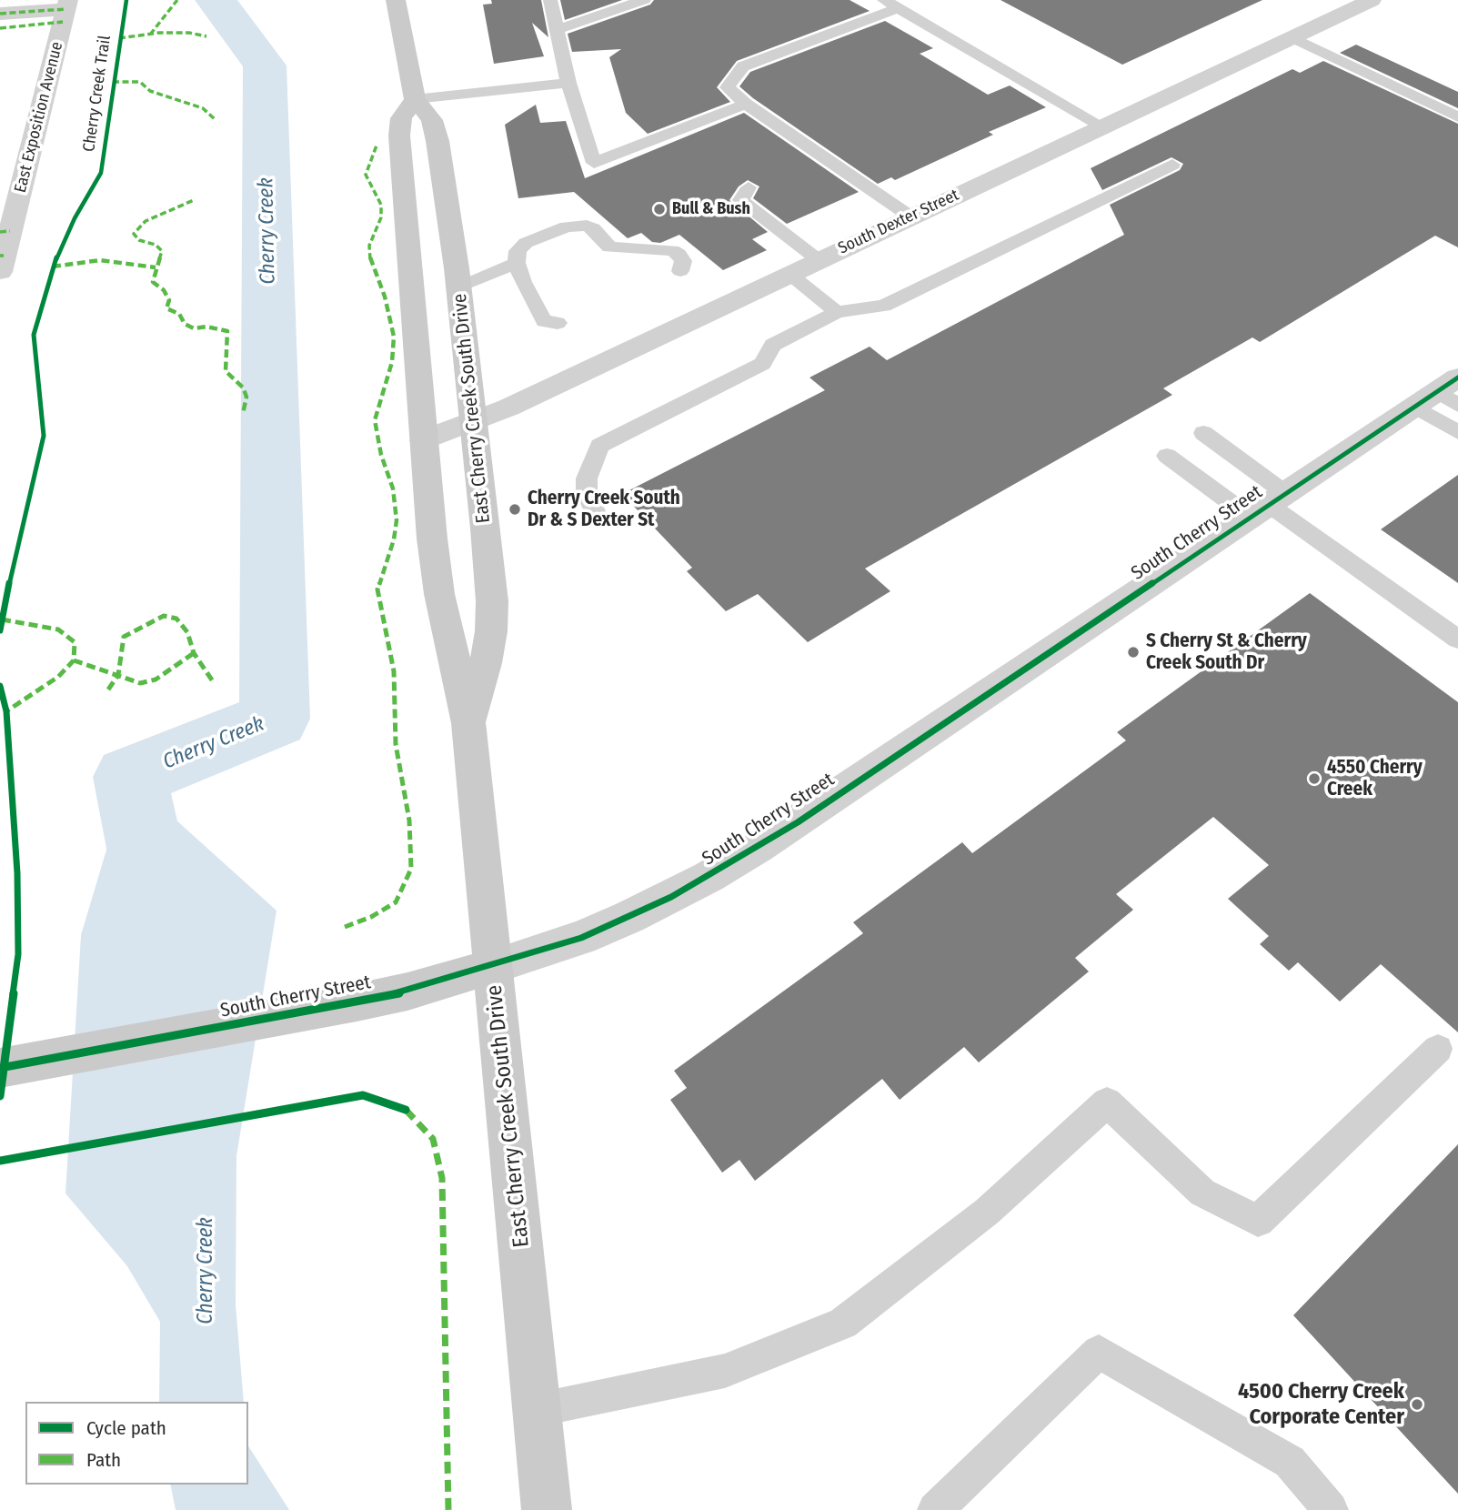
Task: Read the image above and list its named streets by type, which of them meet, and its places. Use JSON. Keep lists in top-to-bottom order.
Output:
{
  "streets": {
    "main road": ["East Cherry Creek South Drive", "South Cherry Street"],
    "street": ["East Exposition Avenue", "South Dexter Street"],
    "cycle path": ["Cherry Creek Trail"]
  },
  "crossings": [
    ["South Dexter Street", "East Cherry Creek South Drive"],
    ["East Cherry Creek South Drive", "South Cherry Street"]
  ],
  "water": ["Cherry Creek"],
  "places": [
    "Bull & Bush",
    "Cherry Creek South Dr & S Dexter St",
    "S Cherry St & Cherry Creek South Dr",
    "4550 Cherry Creek",
    "4500 Cherry Creek Corporate Center"
  ],
  "legend": ["Cycle path", "Path"]
}
